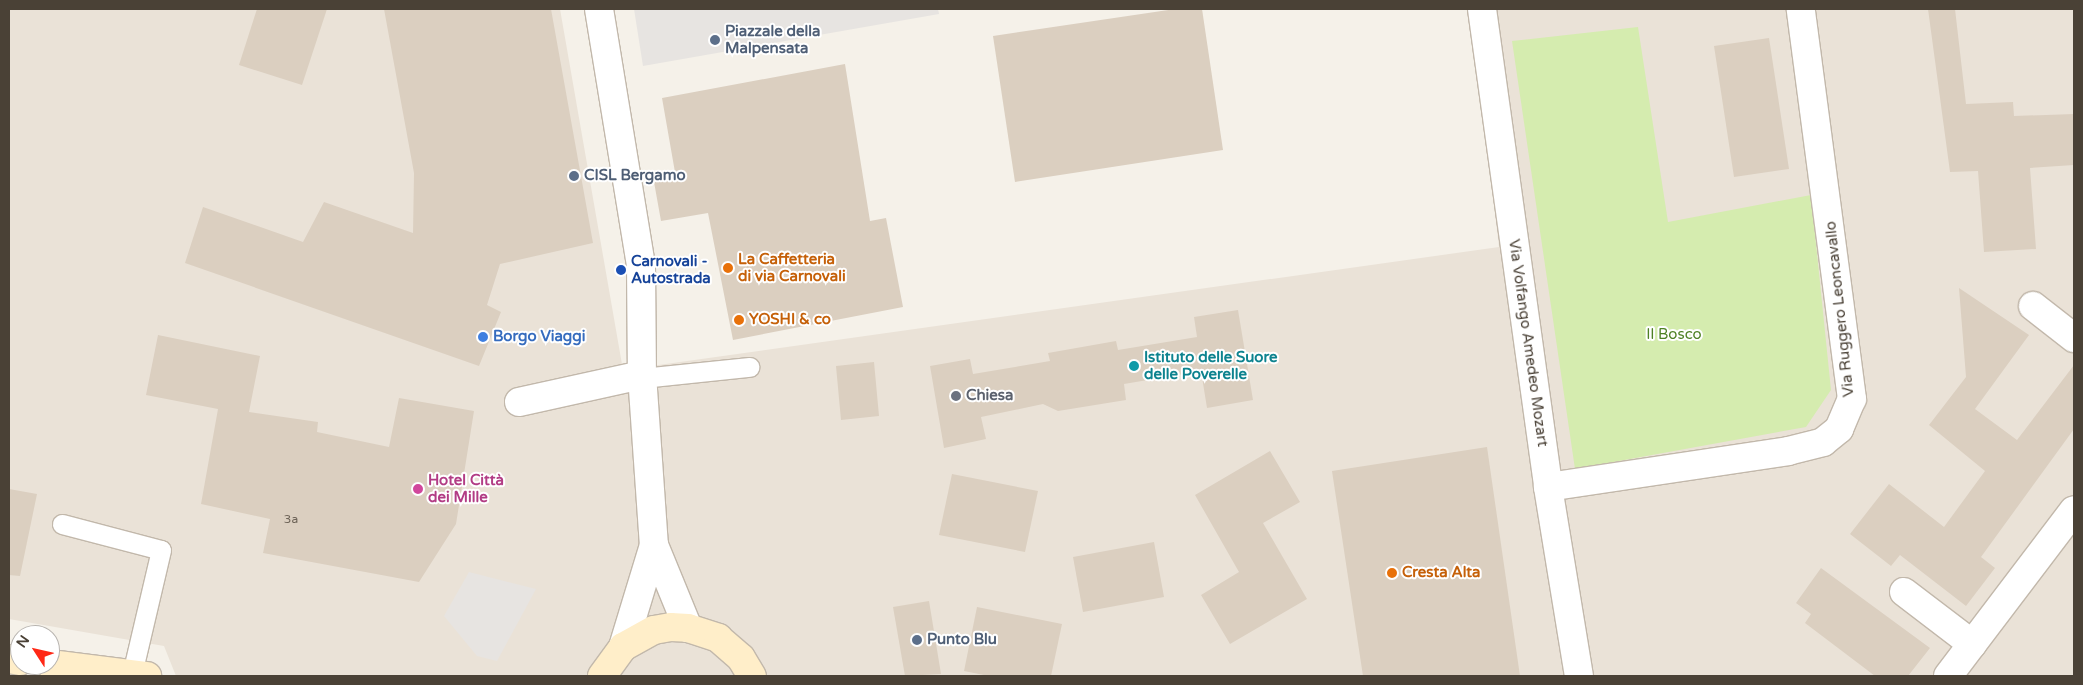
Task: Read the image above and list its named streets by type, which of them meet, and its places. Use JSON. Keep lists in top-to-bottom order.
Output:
{
  "streets": {
    "street": ["Via Ruggero Leoncavallo", "Via Volfango Amedeo Mozart"]
  },
  "crossings": [
    ["Via Ruggero Leoncavallo", "Via Volfango Amedeo Mozart"]
  ],
  "parks": ["Il Bosco"],
  "places": [
    "Piazzale della Malpensata",
    "CISL Bergamo",
    "La Caffetteria di via Carnovali",
    "Carnovali - Autostrada",
    "YOSHI & co",
    "Borgo Viaggi",
    "Istituto delle Suore delle Poverelle",
    "Chiesa",
    "Hotel Città dei Mille",
    "Cresta Alta",
    "Punto Blu"
  ],
  "house_numbers": ["3a"],
  "north": "top left"
}
